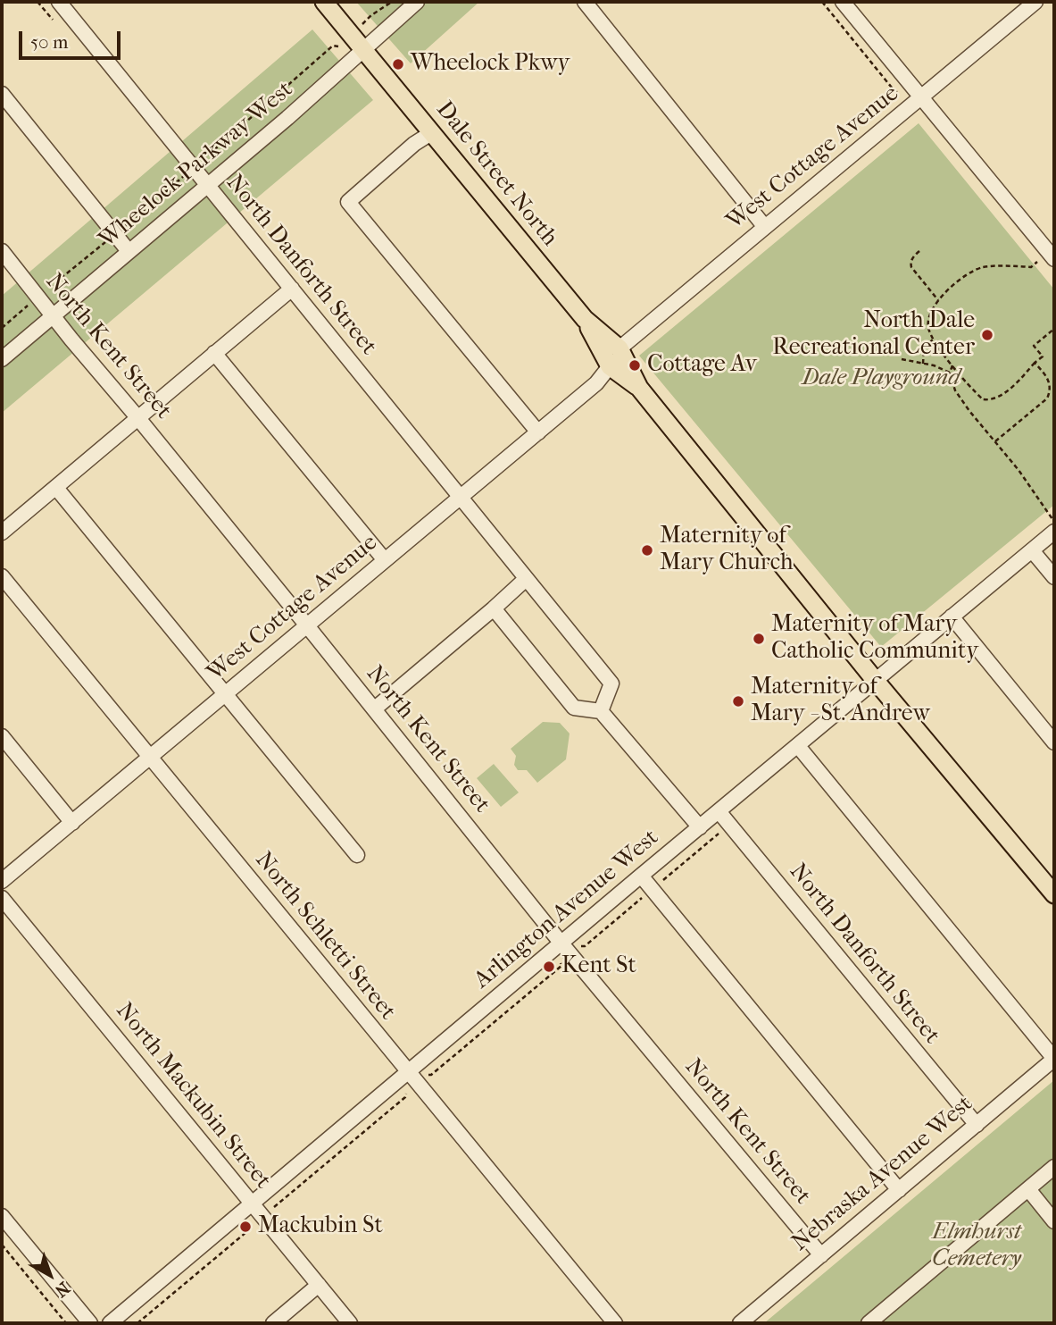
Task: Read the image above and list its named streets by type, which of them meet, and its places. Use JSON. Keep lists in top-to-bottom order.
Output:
{
  "streets": {
    "main road": ["Dale Street North"],
    "street": [
      "West Cottage Avenue",
      "Wheelock Parkway West",
      "North Danforth Street",
      "North Kent Street",
      "Arlington Avenue West",
      "North Schletti Street",
      "North Mackubin Street",
      "Nebraska Avenue West"
    ]
  },
  "crossings": [
    ["West Cottage Avenue", "Dale Street North"],
    ["West Cottage Avenue", "North Danforth Street"],
    ["West Cottage Avenue", "North Kent Street"],
    ["West Cottage Avenue", "North Schletti Street"],
    ["Wheelock Parkway West", "Dale Street North"],
    ["Wheelock Parkway West", "North Danforth Street"],
    ["Wheelock Parkway West", "North Kent Street"],
    ["Dale Street North", "Arlington Avenue West"],
    ["North Danforth Street", "Arlington Avenue West"],
    ["North Danforth Street", "Nebraska Avenue West"],
    ["North Kent Street", "Arlington Avenue West"],
    ["North Kent Street", "Nebraska Avenue West"],
    ["Arlington Avenue West", "North Schletti Street"],
    ["Arlington Avenue West", "North Mackubin Street"]
  ],
  "parks": ["Dale Playground", "Elmhurst Cemetery"],
  "places": [
    "Wheelock Pkwy",
    "North Dale Recreational Center",
    "Cottage Av",
    "Maternity of Mary Church",
    "Maternity of Mary Catholic Community",
    "Maternity of Mary - St. Andrew",
    "Kent St",
    "Mackubin St"
  ],
  "scale_bar": "50 m",
  "north": "bottom right"
}
